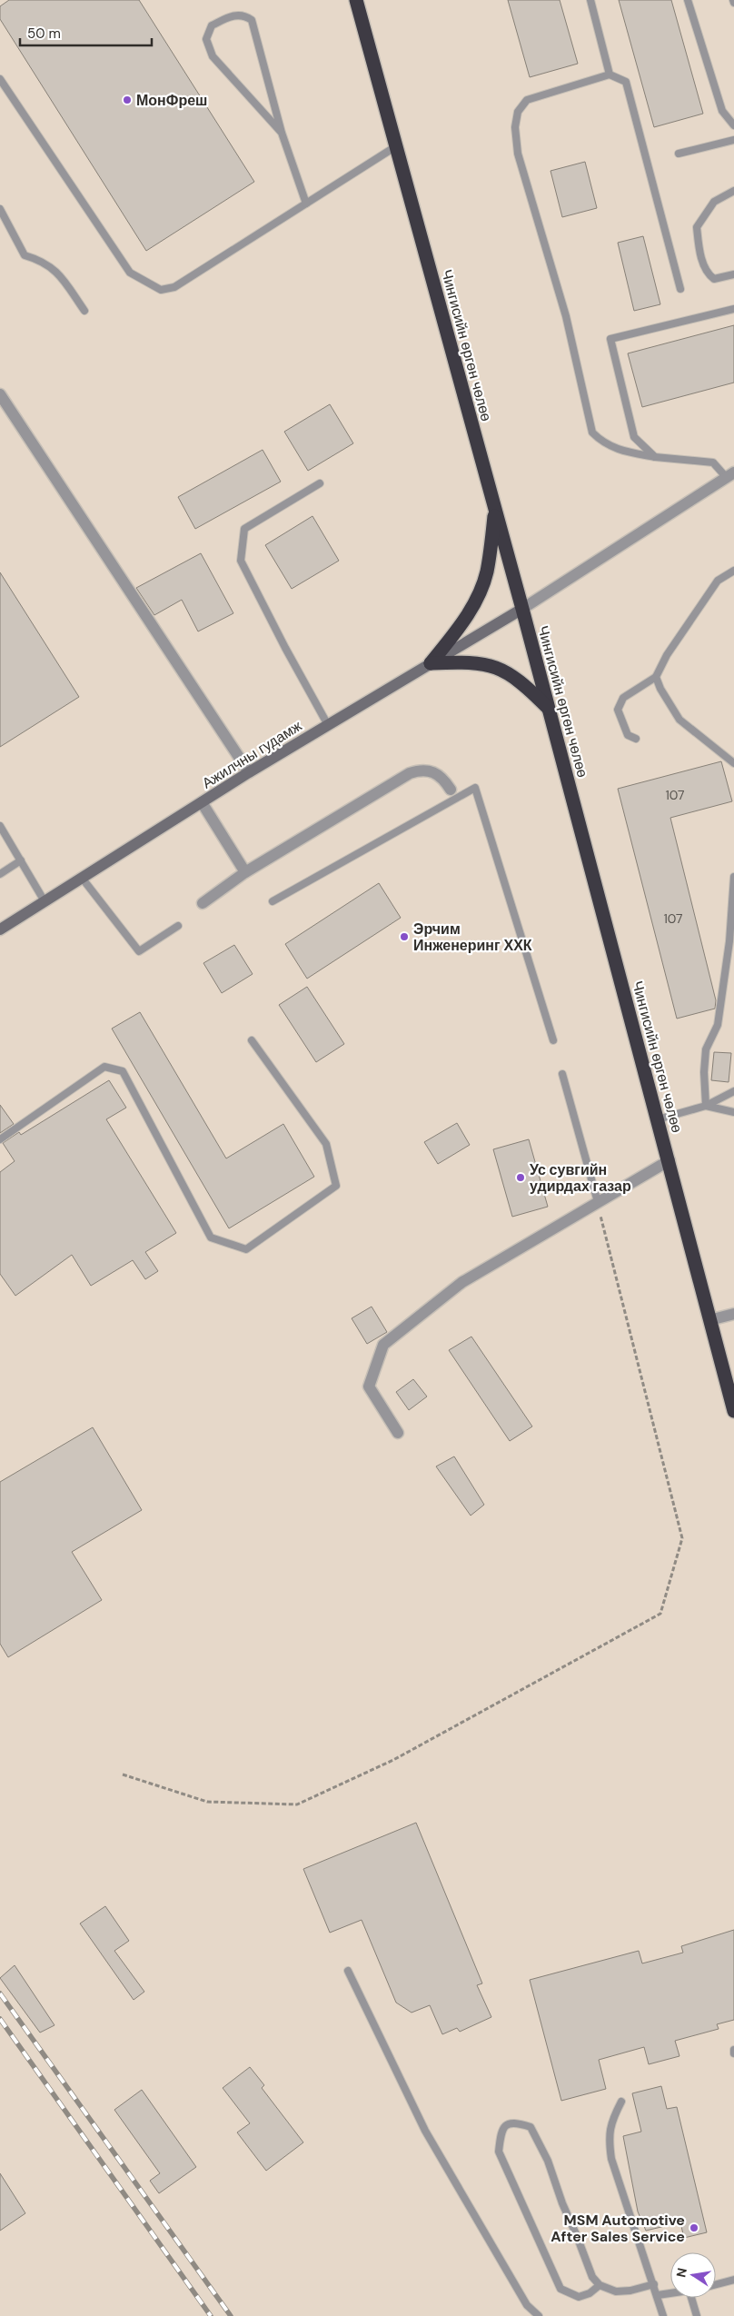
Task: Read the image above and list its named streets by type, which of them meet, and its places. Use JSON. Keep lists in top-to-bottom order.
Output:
{
  "streets": {
    "highway": ["Чингисийн өргөн чөлөө"],
    "main road": ["Ажилчны гудамж"]
  },
  "crossings": [
    ["Чингисийн өргөн чөлөө", "Ажилчны гудамж"]
  ],
  "places": [
    "МонФреш",
    "Эрчим Инженеринг ХХК",
    "Ус сувгийн удирдах газар",
    "MSM Automotive After Sales Service"
  ],
  "house_numbers": ["107", "107"],
  "scale_bar": "50 m",
  "north": "left"
}
